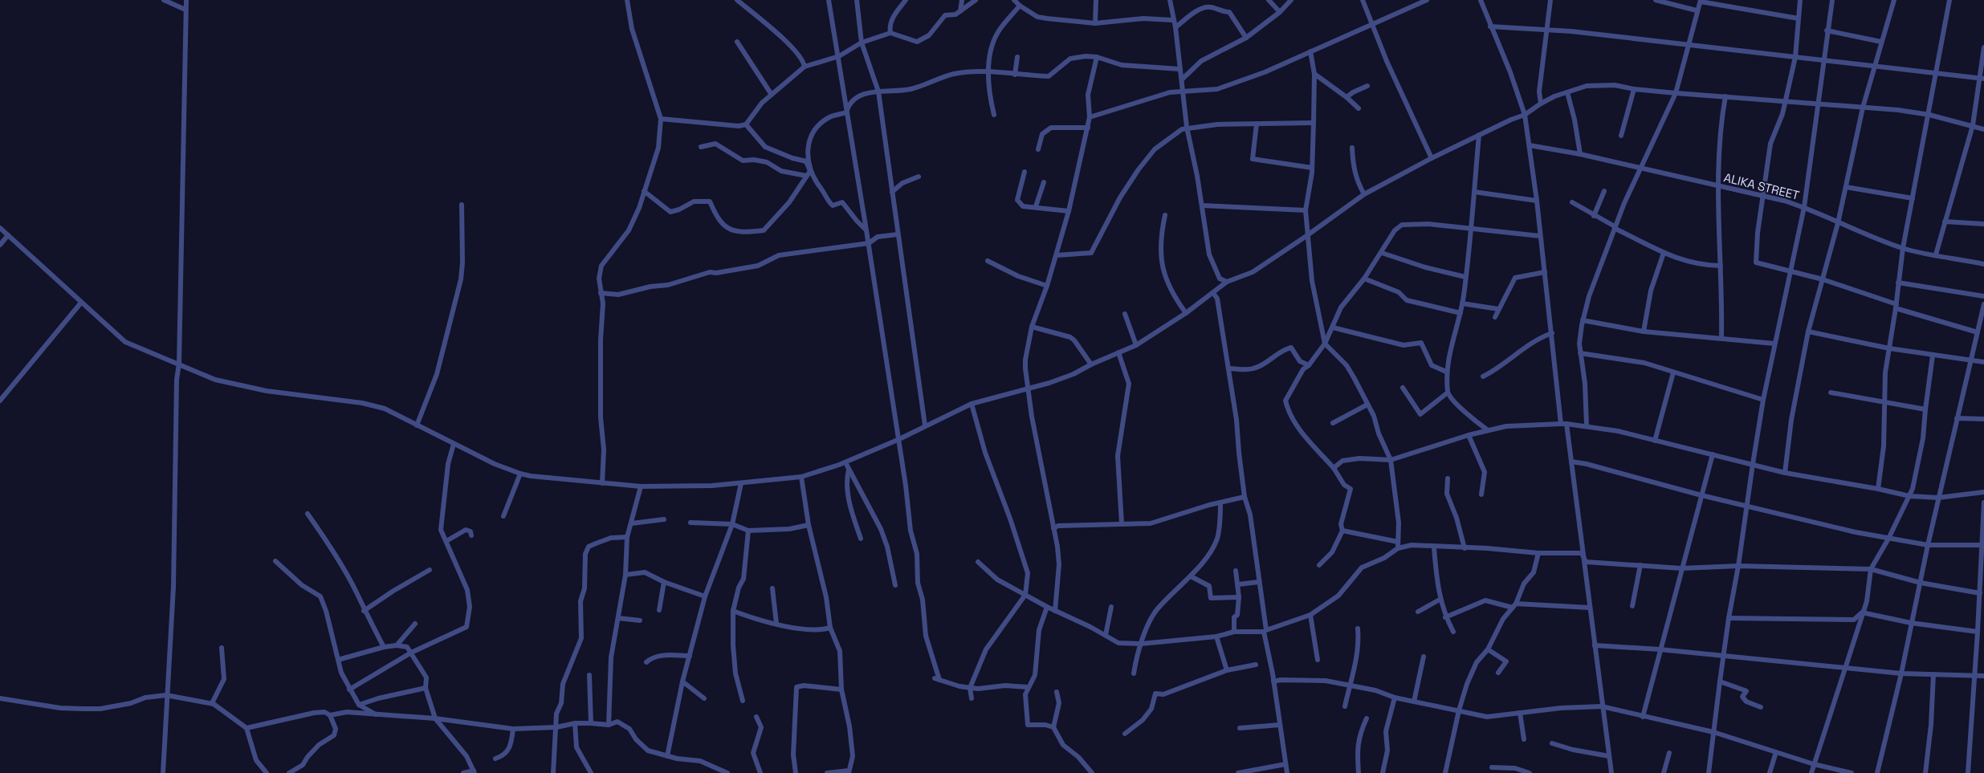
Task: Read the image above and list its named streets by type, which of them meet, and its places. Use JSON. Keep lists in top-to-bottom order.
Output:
{
  "streets": {
    "street": ["ALIKA STREET"]
  }
}
